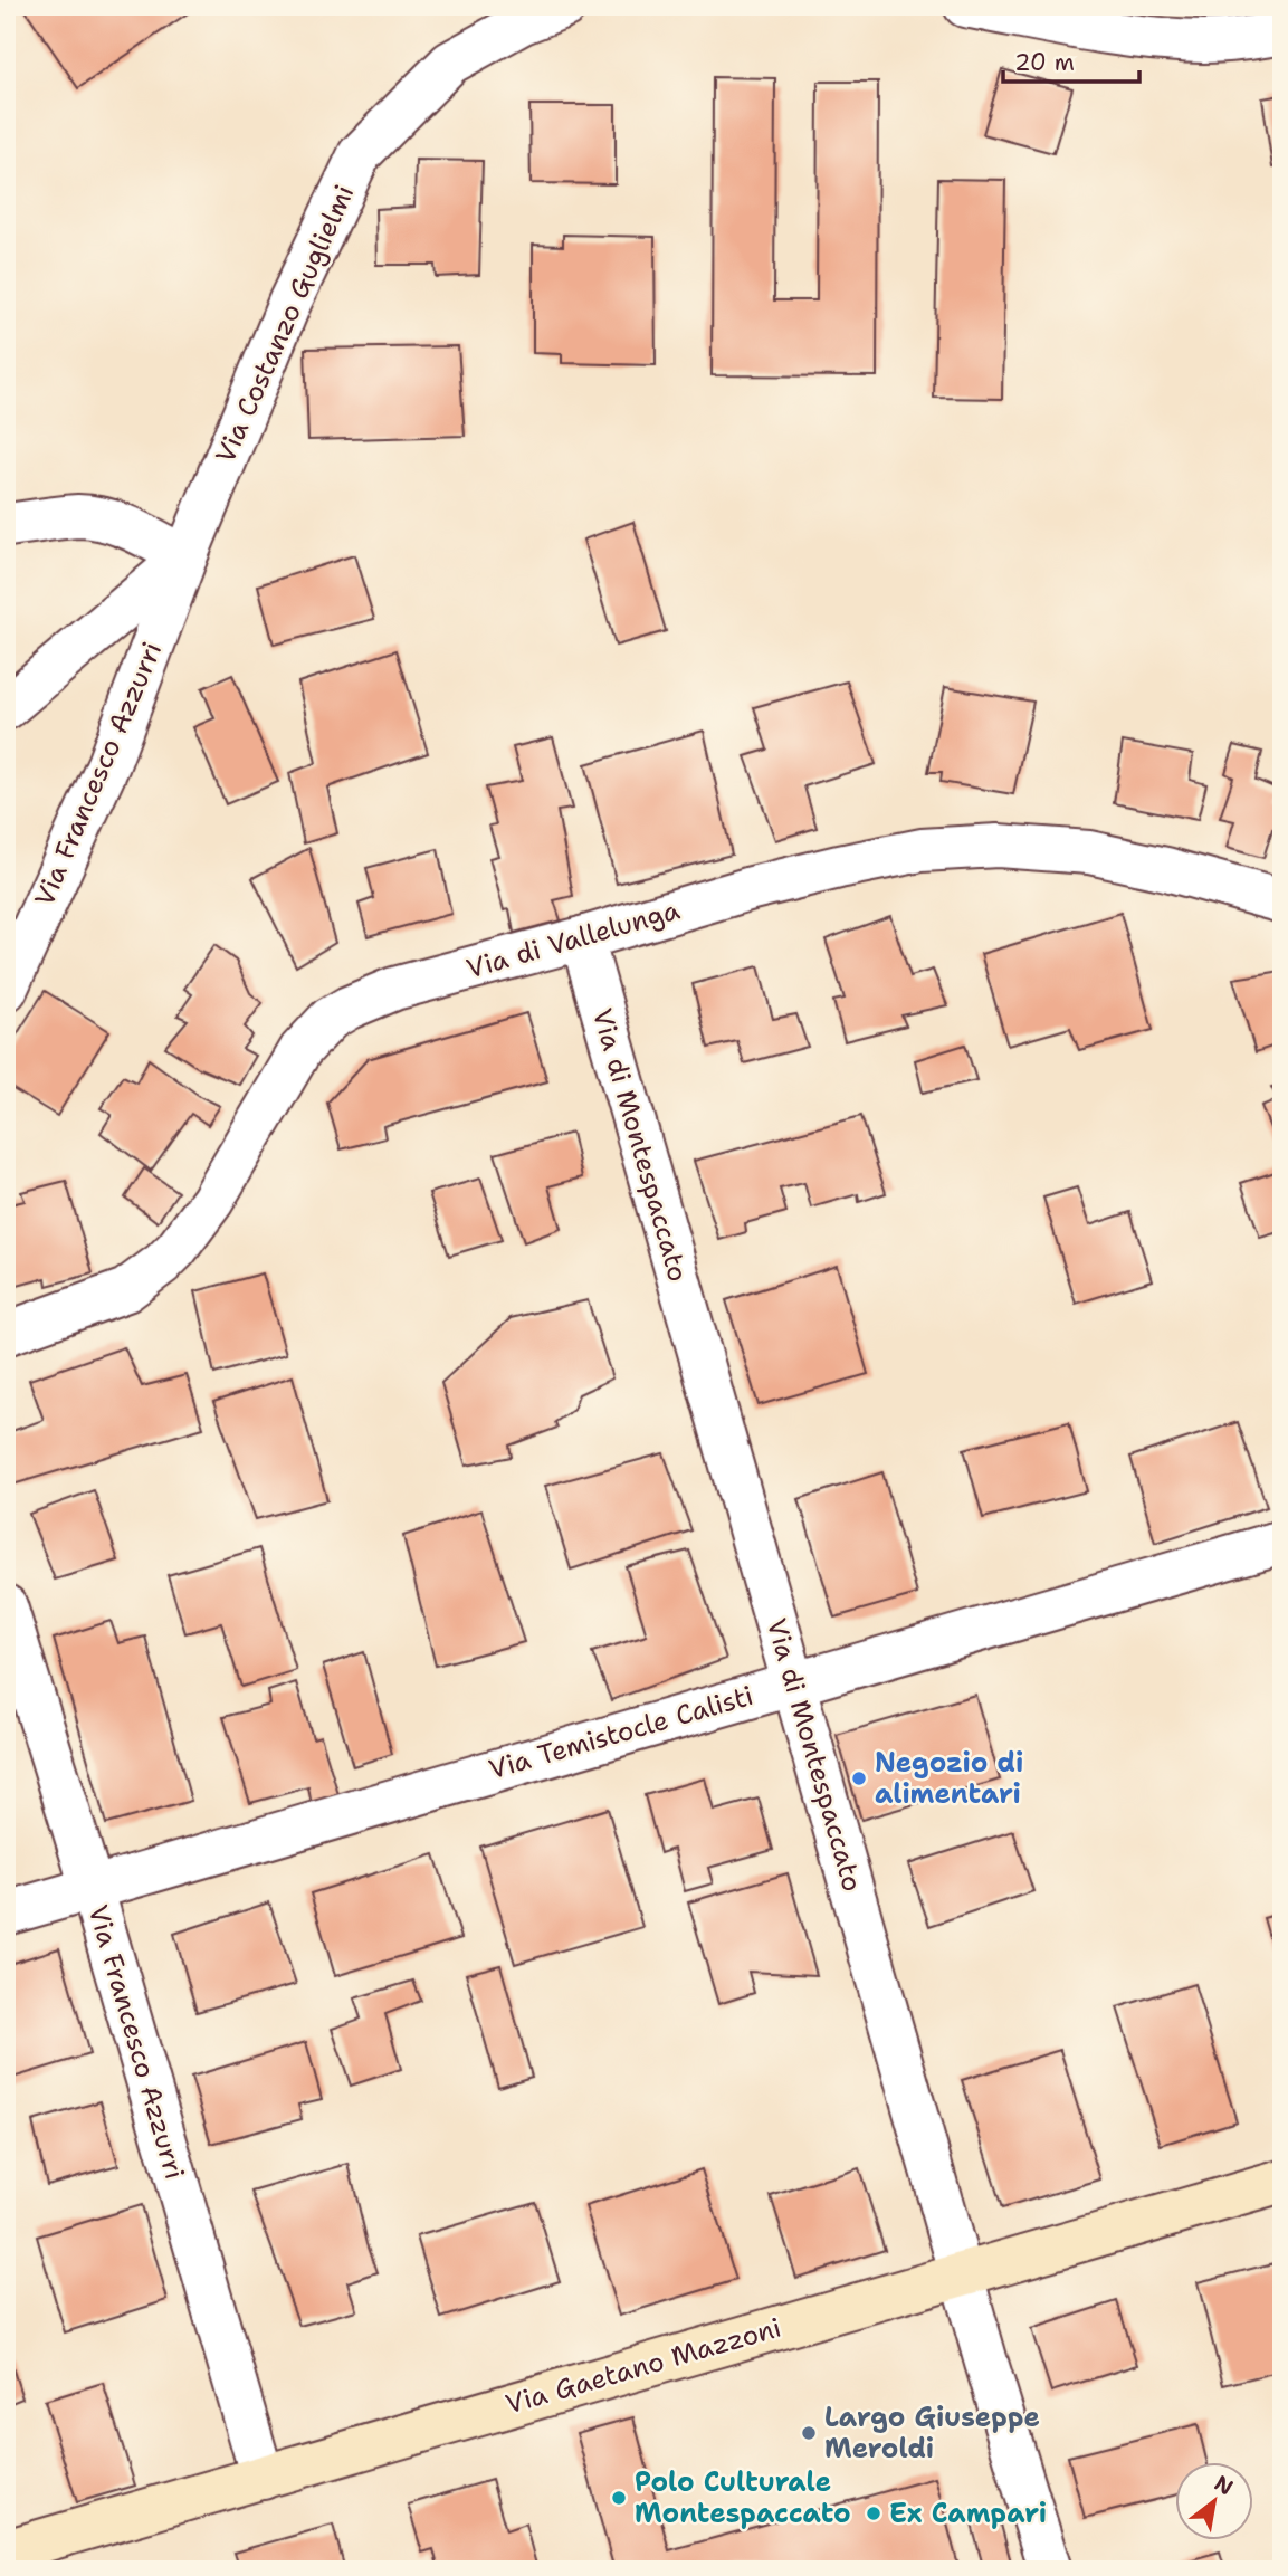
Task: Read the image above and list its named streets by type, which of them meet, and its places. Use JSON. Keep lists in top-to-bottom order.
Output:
{
  "streets": {
    "street": [
      "Via Costanzo Guglielmi",
      "Via Francesco Azzurri",
      "Via di Vallelunga",
      "Via di Montespaccato",
      "Via Temistocle Calisti",
      "Via Gaetano Mazzoni"
    ]
  },
  "crossings": [
    ["Via Costanzo Guglielmi", "Via Francesco Azzurri"],
    ["Via Francesco Azzurri", "Via Temistocle Calisti"],
    ["Via Francesco Azzurri", "Via Gaetano Mazzoni"],
    ["Via di Vallelunga", "Via di Montespaccato"],
    ["Via di Montespaccato", "Via Temistocle Calisti"],
    ["Via di Montespaccato", "Via Gaetano Mazzoni"]
  ],
  "places": [
    "Negozio di alimentari",
    "Largo Giuseppe Meroldi",
    "Polo Culturale Montespaccato",
    "Ex Campari"
  ],
  "scale_bar": "20 m",
  "north": "top right"
}
